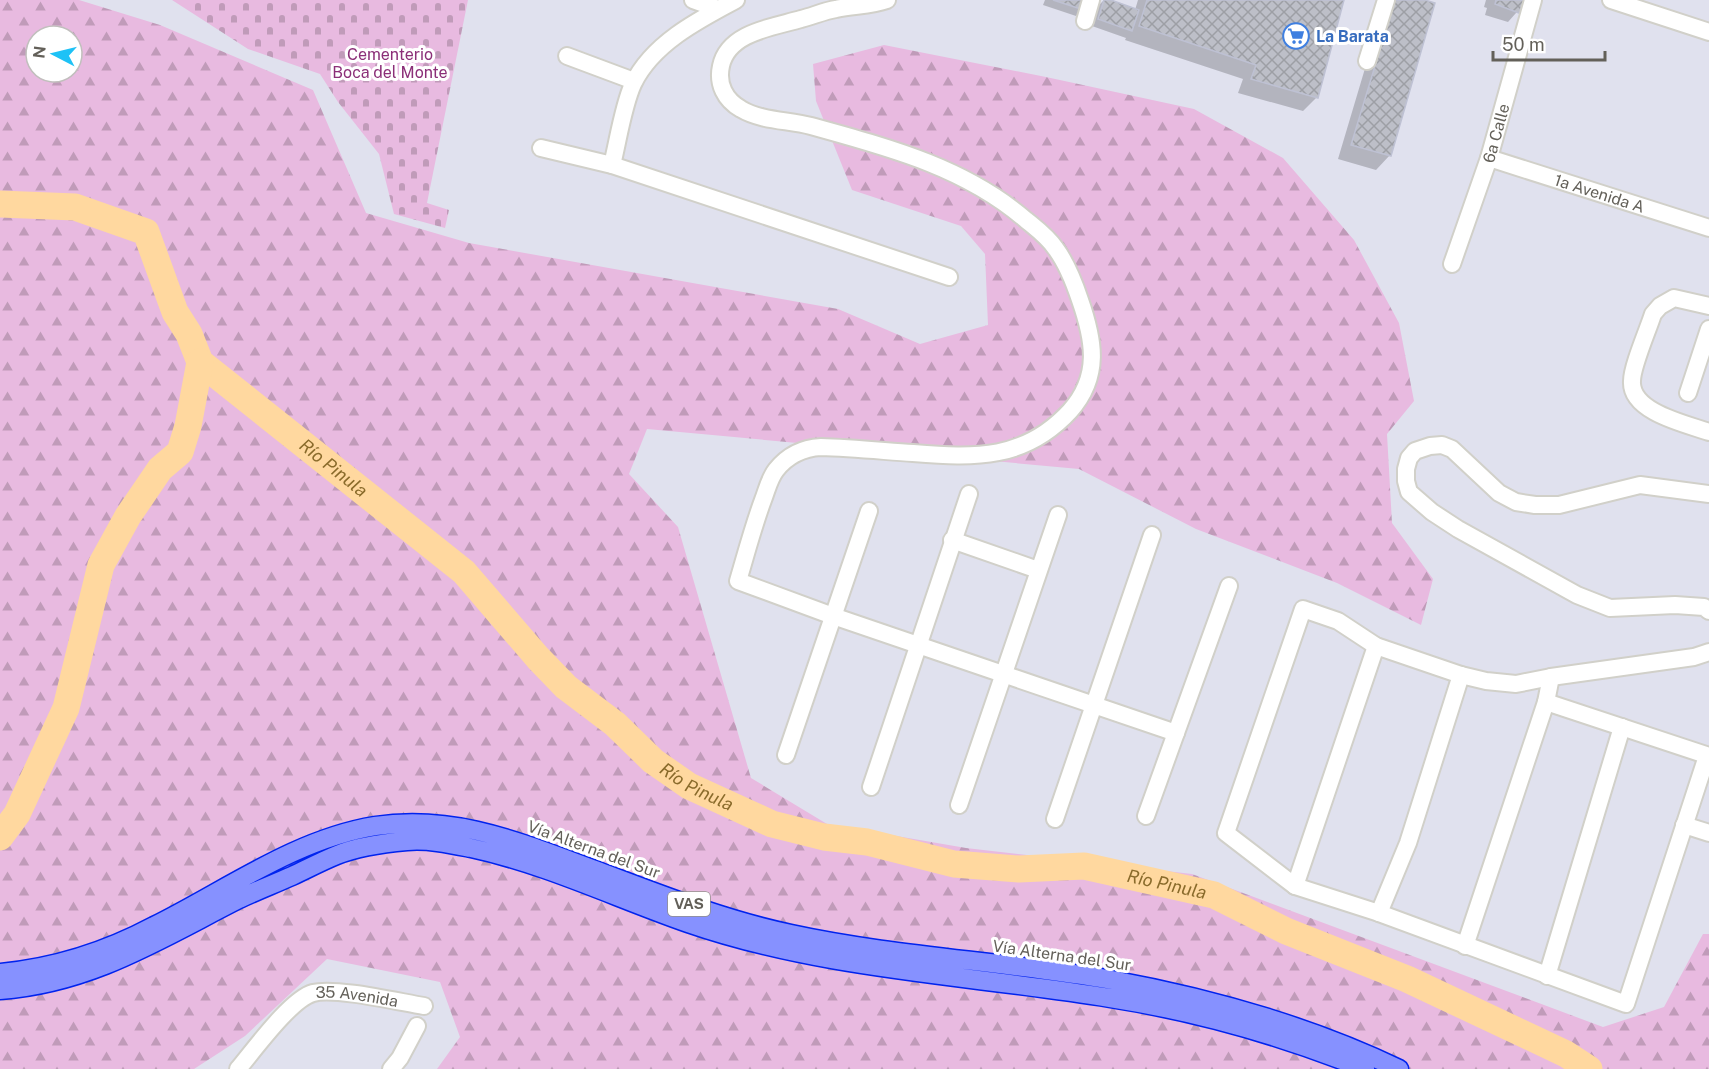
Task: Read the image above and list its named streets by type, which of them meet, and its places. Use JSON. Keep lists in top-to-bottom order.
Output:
{
  "streets": {
    "highway": ["Vía Alterna del Sur", "VAS"],
    "street": ["6a Calle", "1a Avenida A", "35 Avenida"]
  },
  "crossings": [
    ["6a Calle", "1a Avenida A"]
  ],
  "water": ["Río Pinula"],
  "parks": ["Cementerio Boca del Monte"],
  "places": {
    "supermarket": ["La Barata"]
  },
  "scale_bar": "50 m",
  "north": "left"
}
